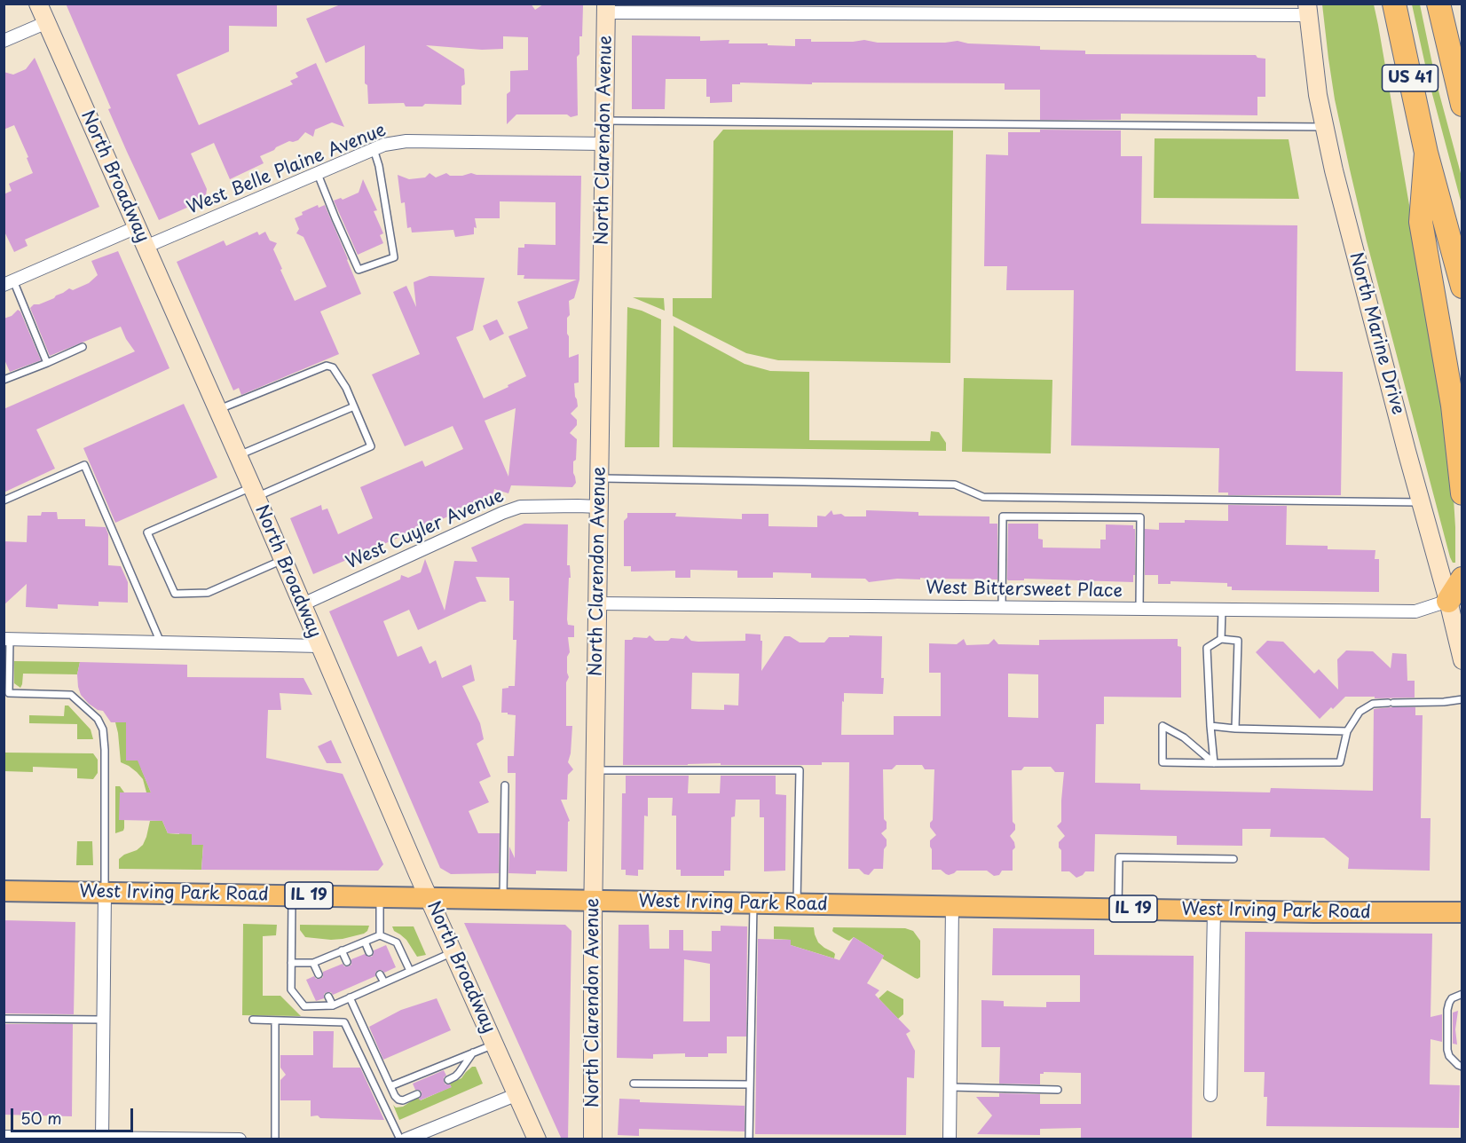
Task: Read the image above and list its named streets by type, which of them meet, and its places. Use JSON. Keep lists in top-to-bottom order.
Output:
{
  "streets": {
    "highway": ["US 41"],
    "main road": ["West Irving Park Road", "IL 19"],
    "street": [
      "North Clarendon Avenue",
      "West Belle Plaine Avenue",
      "North Broadway",
      "North Marine Drive",
      "West Cuyler Avenue",
      "West Bittersweet Place"
    ]
  },
  "crossings": [
    ["North Clarendon Avenue", "West Belle Plaine Avenue"],
    ["North Clarendon Avenue", "West Cuyler Avenue"],
    ["North Clarendon Avenue", "West Bittersweet Place"],
    ["North Clarendon Avenue", "West Irving Park Road"],
    ["West Belle Plaine Avenue", "North Broadway"],
    ["North Broadway", "West Cuyler Avenue"],
    ["North Broadway", "West Irving Park Road"],
    ["North Marine Drive", "West Bittersweet Place"]
  ],
  "scale_bar": "50 m"
}
